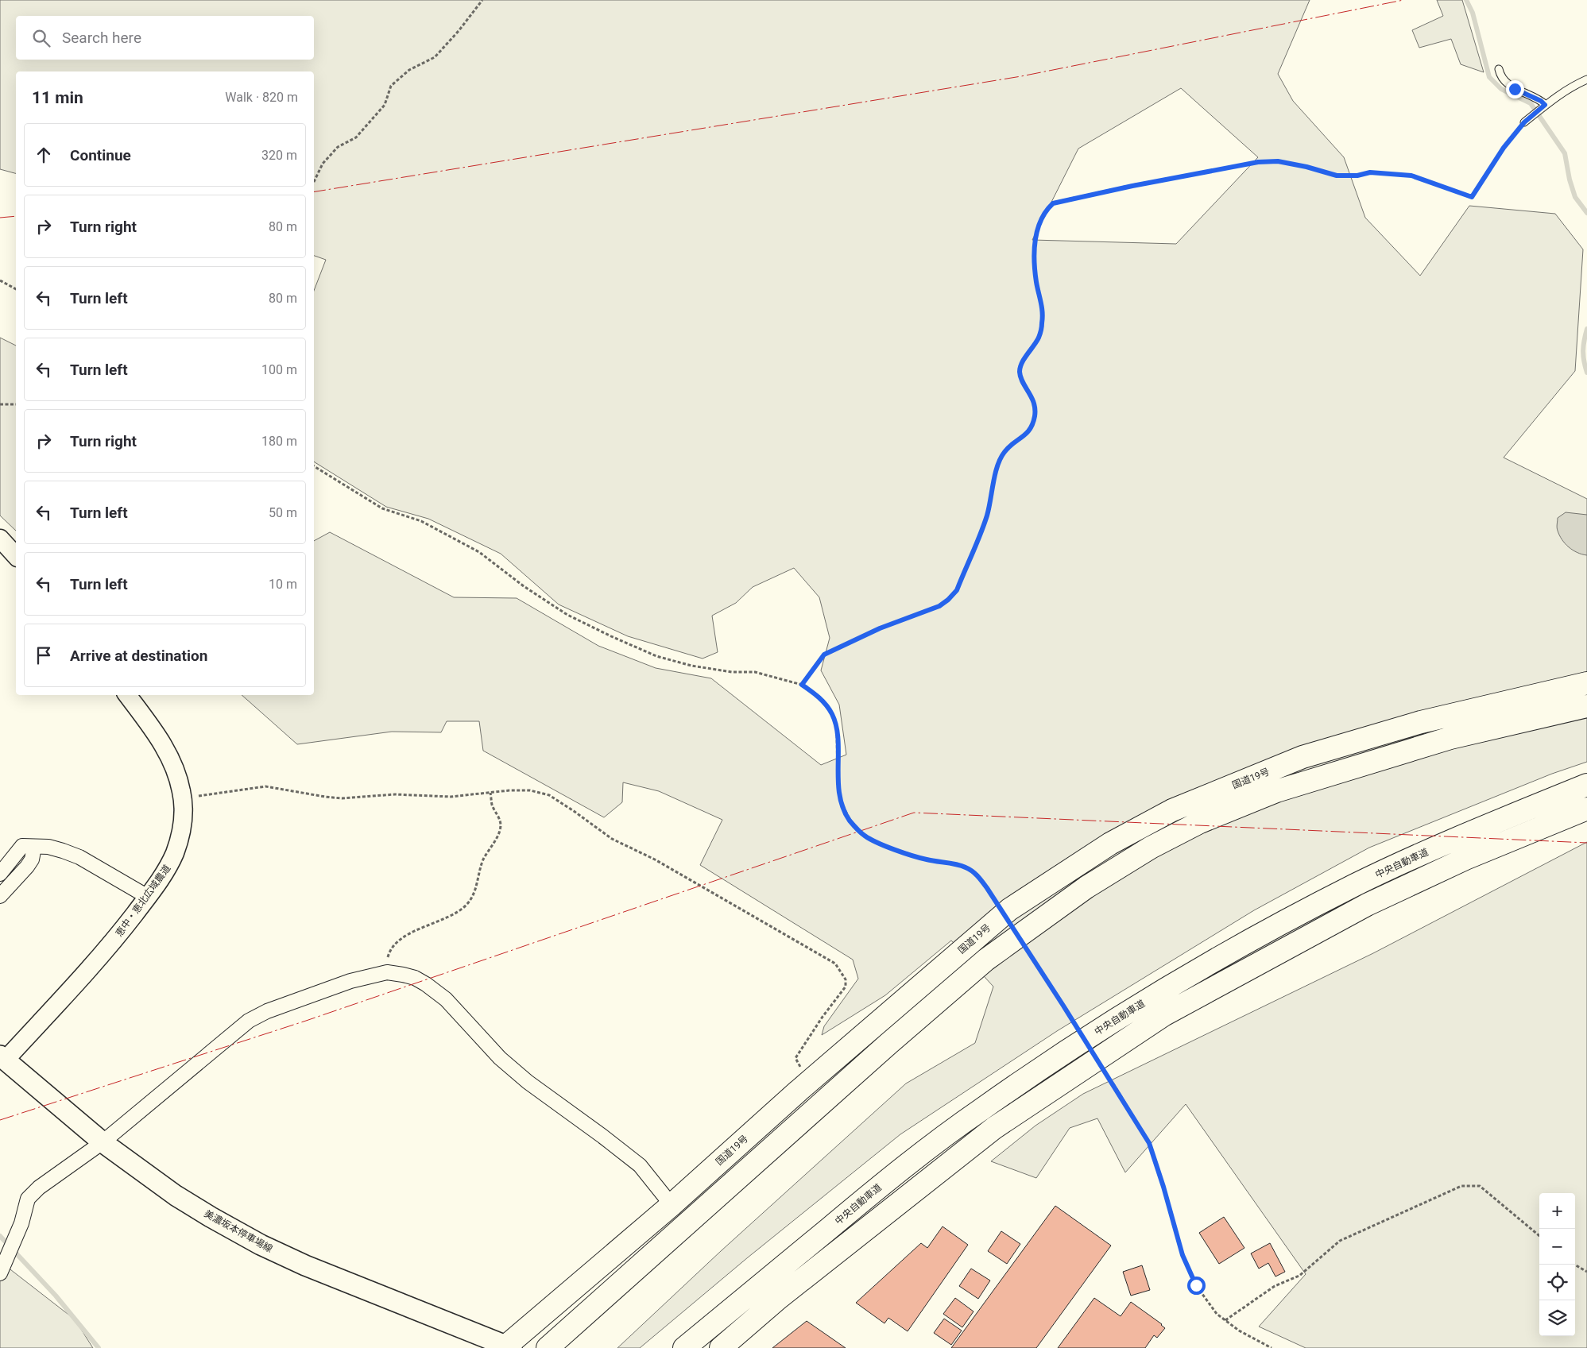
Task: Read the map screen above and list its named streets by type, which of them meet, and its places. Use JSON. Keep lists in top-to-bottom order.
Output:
{
  "streets": {
    "highway": ["国道19号", "中央自動車道"],
    "main road": ["美濃坂本停車場線"],
    "street": ["恵中・恵北広域農道"]
  },
  "crossings": [
    ["国道19号", "美濃坂本停車場線"],
    ["恵中・恵北広域農道", "美濃坂本停車場線"]
  ],
  "page": {
    "search": "Search here",
    "heading": ["11 min", "Walk · 820 m"],
    "list": [
      ["Continue", "320 m"],
      ["Turn right", "80 m"],
      ["Turn left", "80 m"],
      ["Turn left", "100 m"],
      ["Turn right", "180 m"],
      ["Turn left", "50 m"],
      ["Turn left", "10 m"],
      "Arrive at destination"
    ],
    "map_buttons": ["+", "−"]
  }
}
